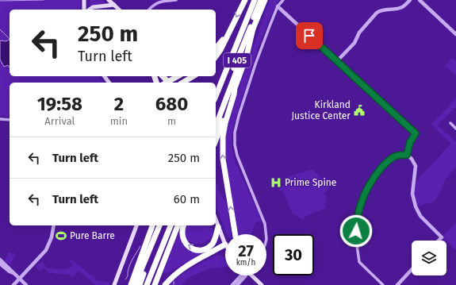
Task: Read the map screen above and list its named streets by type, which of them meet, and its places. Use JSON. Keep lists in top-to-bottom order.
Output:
{
  "streets": {
    "highway": ["I 405"]
  },
  "places": {
    "public building": ["Kirkland Justice Center"],
    "hospital": ["Prime Spine"],
    "sports": ["Pure Barre"]
  },
  "page": {
    "turn": ["250 m", "Turn left"],
    "eta": [
      "19:58",
      "Arrival",
      "2",
      "min",
      "680",
      "m"
    ],
    "list": [
      {
        "name": "Turn left",
        "value": "250 m"
      },
      {
        "name": "Turn left",
        "value": "60 m"
      }
    ],
    "speed": "27 km/h",
    "limit": "30"
  }
}
